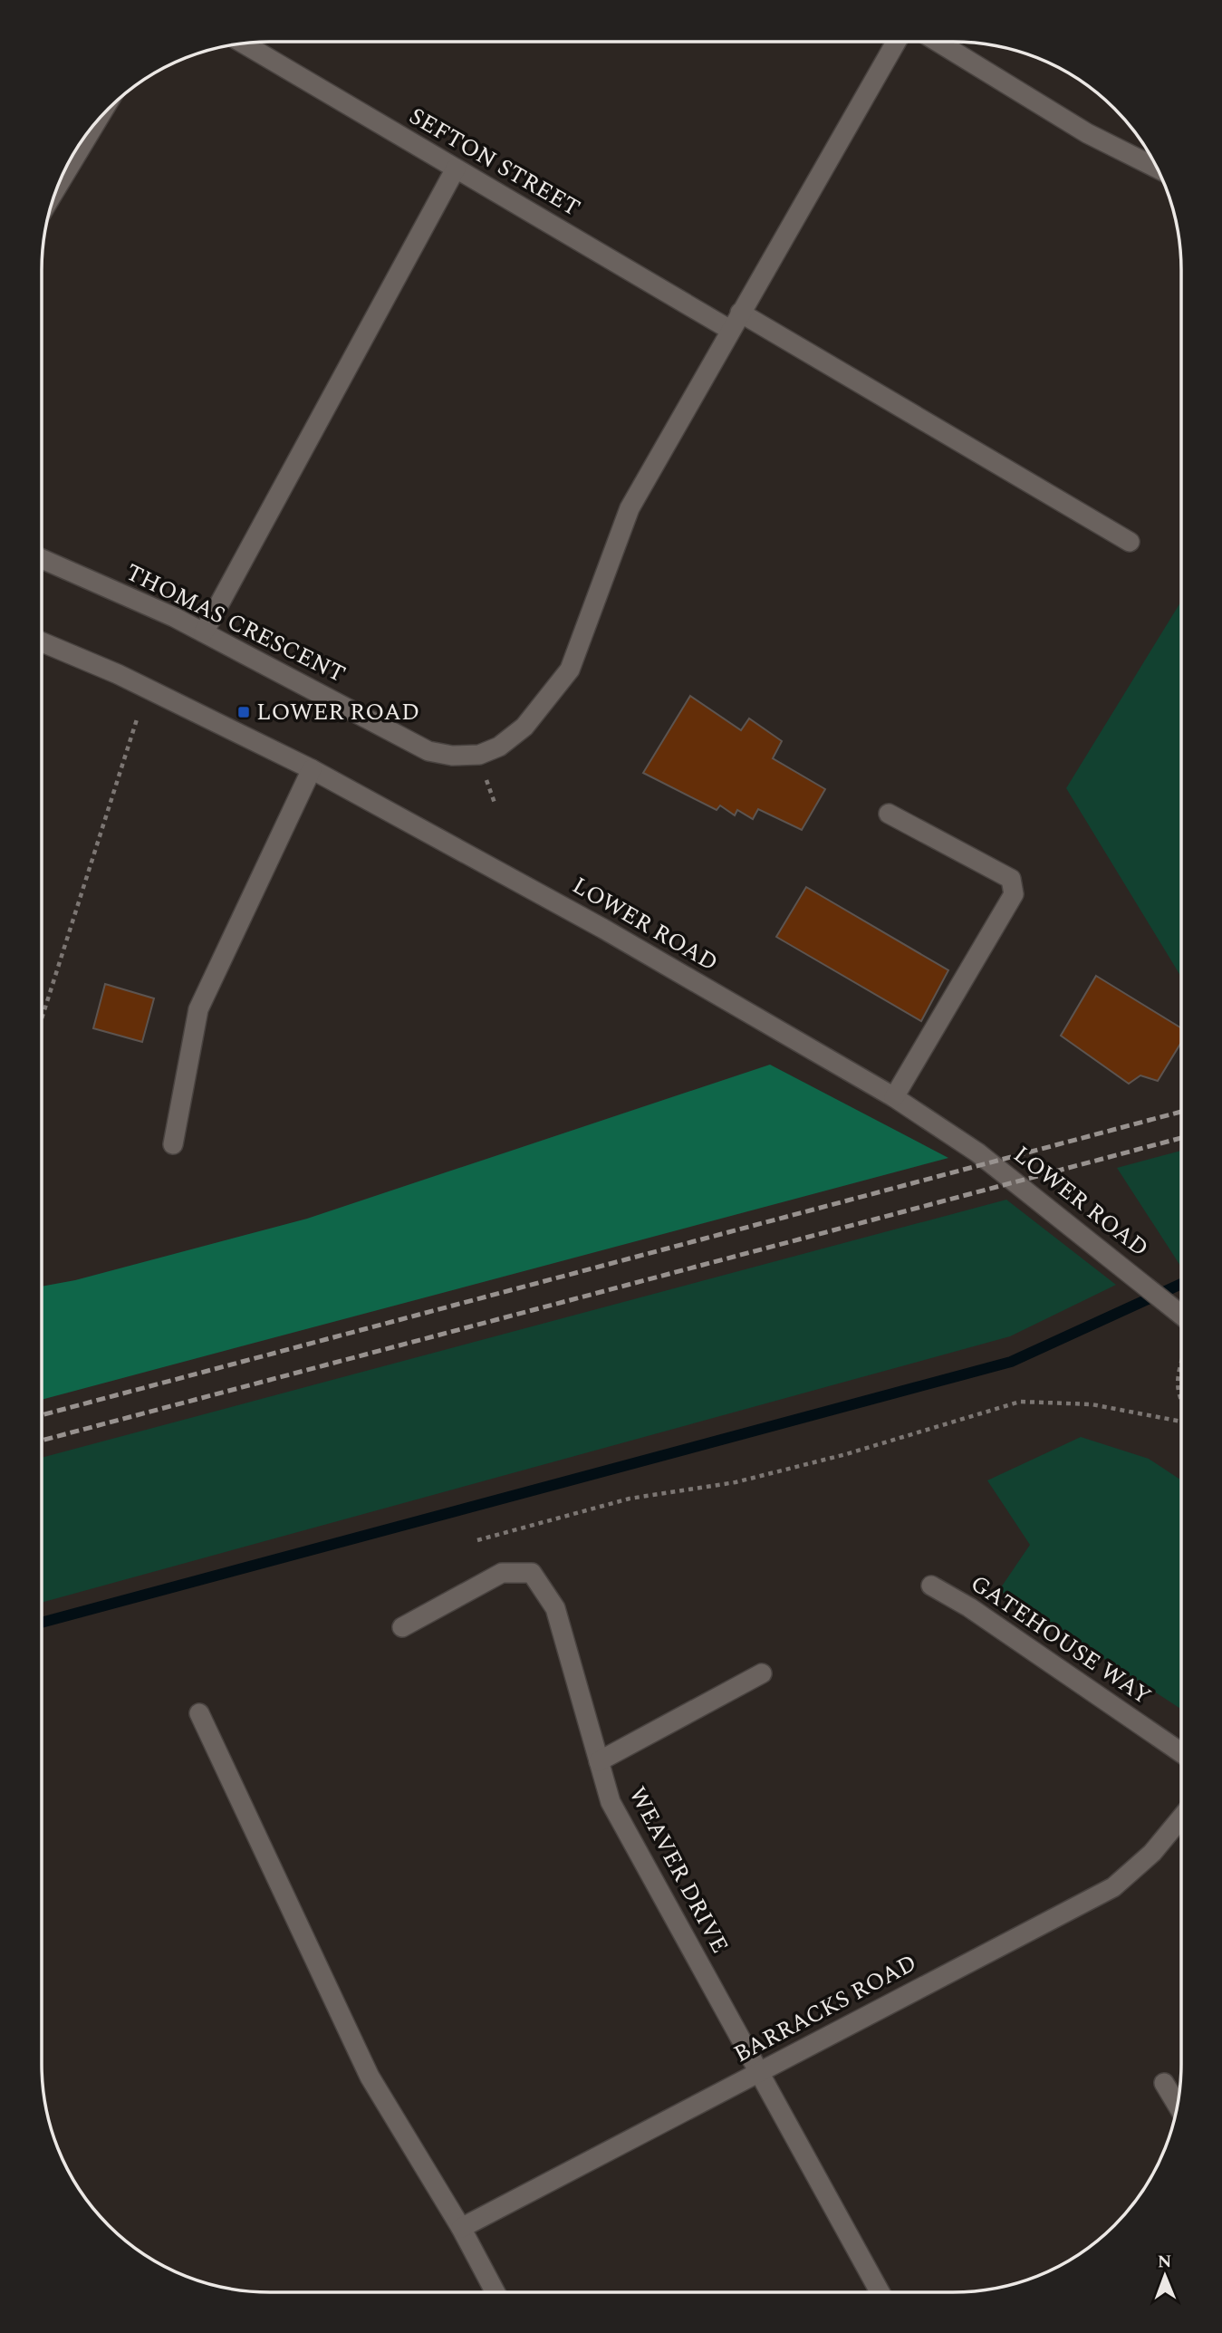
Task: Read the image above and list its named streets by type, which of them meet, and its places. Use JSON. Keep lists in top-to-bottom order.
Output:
{
  "streets": {
    "street": [
      "SEFTON STREET",
      "THOMAS CRESCENT",
      "LOWER ROAD",
      "GATEHOUSE WAY",
      "WEAVER DRIVE",
      "BARRACKS ROAD"
    ]
  },
  "crossings": [
    ["SEFTON STREET", "THOMAS CRESCENT"],
    ["WEAVER DRIVE", "BARRACKS ROAD"]
  ],
  "places": {
    "transit": ["LOWER ROAD"]
  },
  "north": "top"
}
